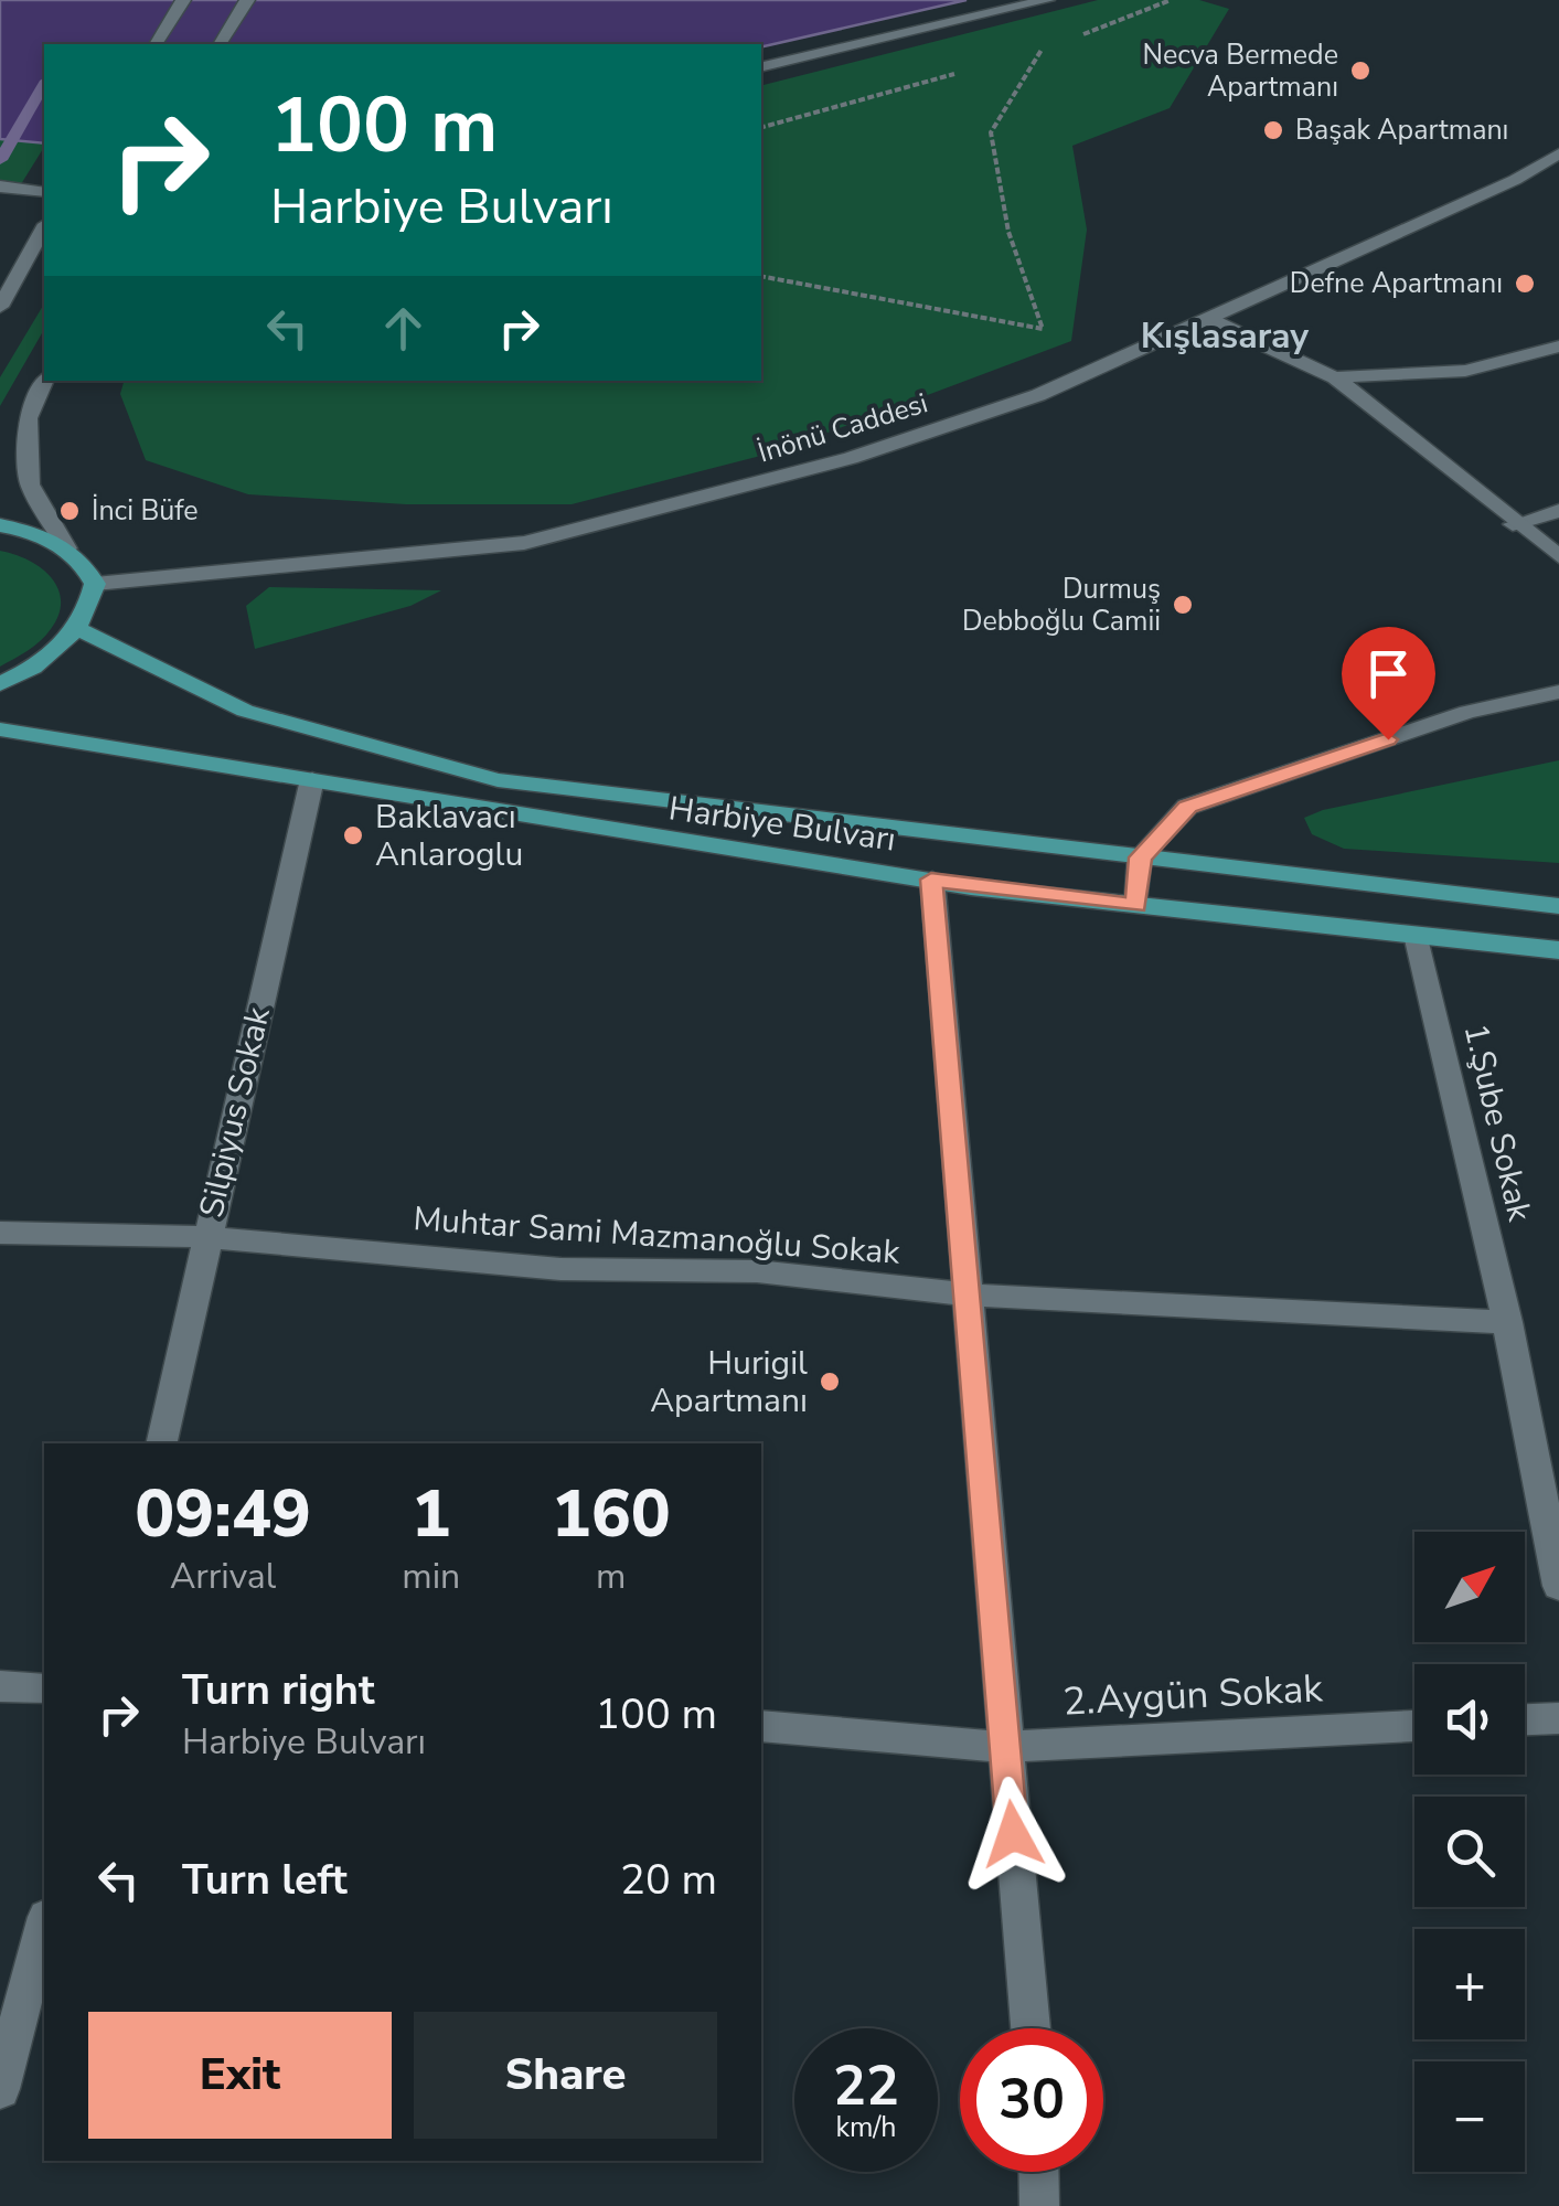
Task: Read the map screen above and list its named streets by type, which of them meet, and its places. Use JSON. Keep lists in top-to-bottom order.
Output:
{
  "streets": {
    "main road": ["Harbiye Bulvarı"],
    "street": [
      "İnönü Caddesi",
      "Silpiyus Sokak",
      "1.Şube Sokak",
      "Muhtar Sami Mazmanoğlu Sokak",
      "2.Aygün Sokak"
    ]
  },
  "crossings": [
    ["Harbiye Bulvarı", "Silpiyus Sokak"],
    ["Harbiye Bulvarı", "1.Şube Sokak"],
    ["Silpiyus Sokak", "Muhtar Sami Mazmanoğlu Sokak"],
    ["1.Şube Sokak", "Muhtar Sami Mazmanoğlu Sokak"]
  ],
  "districts": ["Kışlasaray"],
  "places": [
    "Necva Bermede Apartmanı",
    "Başak Apartmanı",
    "Defne Apartmanı",
    "İnci Büfe",
    "Durmuş Debboğlu Camii",
    "Baklavacı Anlaroglu",
    "Hurigil Apartmanı"
  ],
  "north": "top right",
  "page": {
    "turn": ["100 m", "Harbiye Bulvarı"],
    "eta": [
      "09:49",
      "Arrival",
      "1",
      "min",
      "160",
      "m"
    ],
    "map_buttons": ["+", "−"],
    "list": [
      {
        "name": "Turn right",
        "note": "Harbiye Bulvarı",
        "value": "100 m"
      },
      {
        "name": "Turn left",
        "value": "20 m"
      }
    ],
    "buttons": ["Exit", "Share"],
    "speed": "22 km/h",
    "limit": "30"
  }
}
